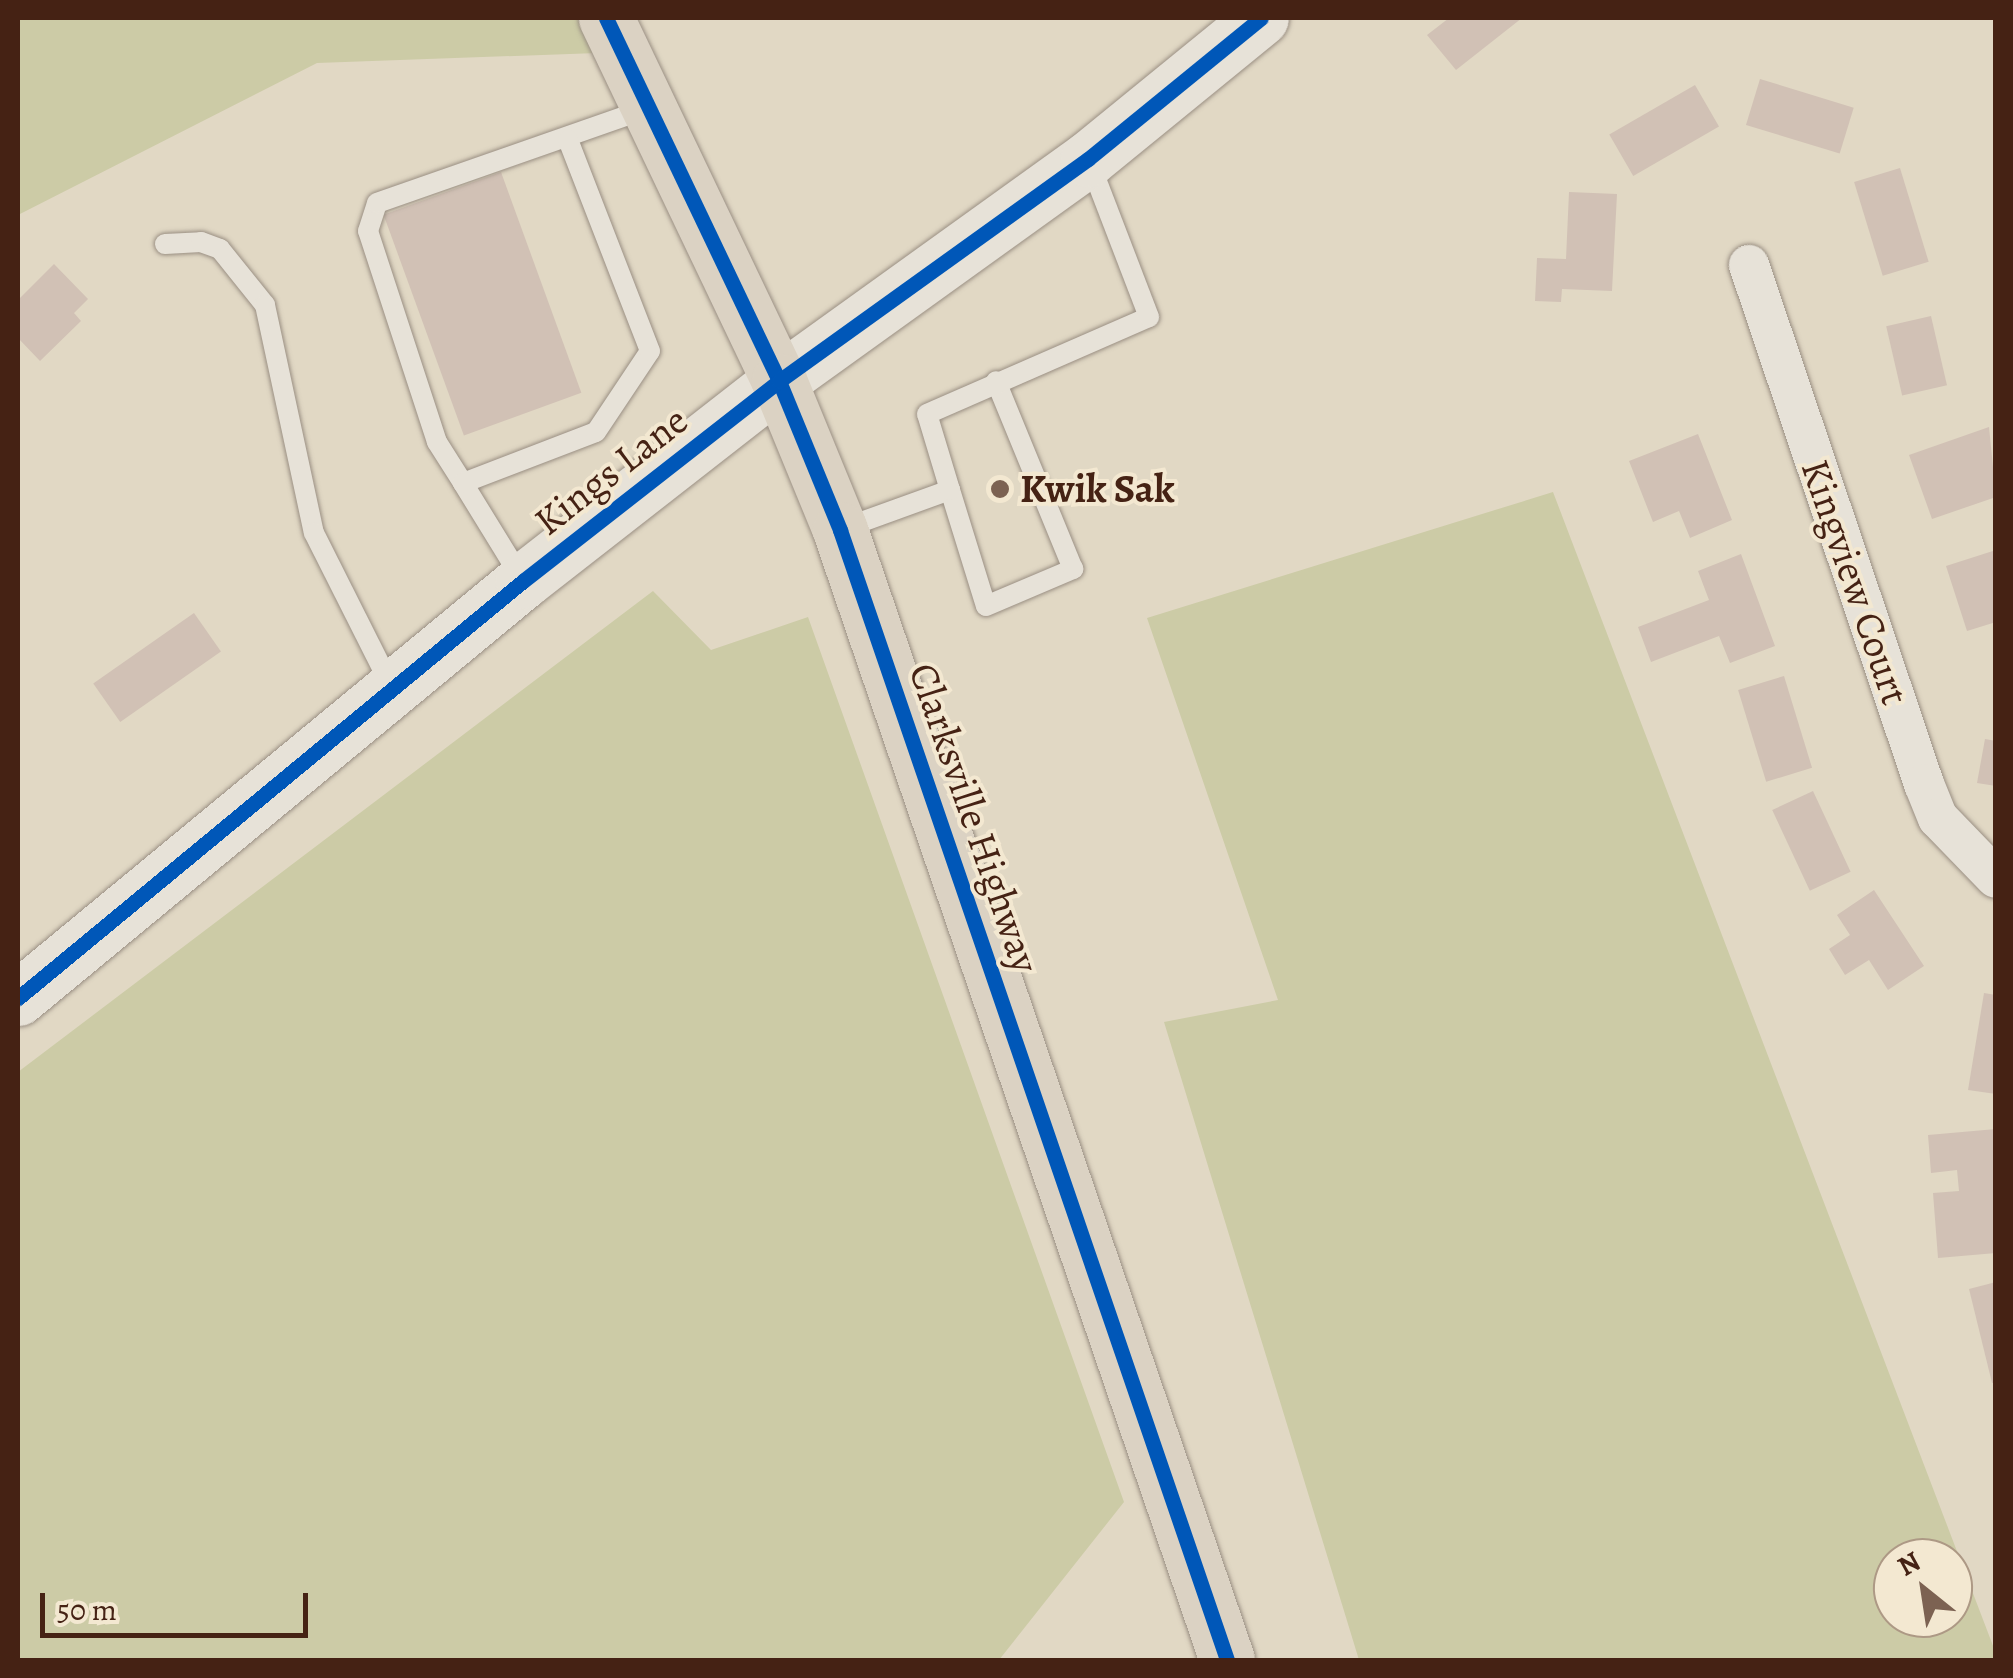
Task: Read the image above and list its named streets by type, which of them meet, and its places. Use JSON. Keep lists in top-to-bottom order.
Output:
{
  "streets": {
    "main road": ["Clarksville Highway"],
    "street": ["Kings Lane", "Kingview Court"]
  },
  "crossings": [
    ["Kings Lane", "Clarksville Highway"]
  ],
  "places": ["Kwik Sak"],
  "scale_bar": "50 m",
  "north": "top left"
}
